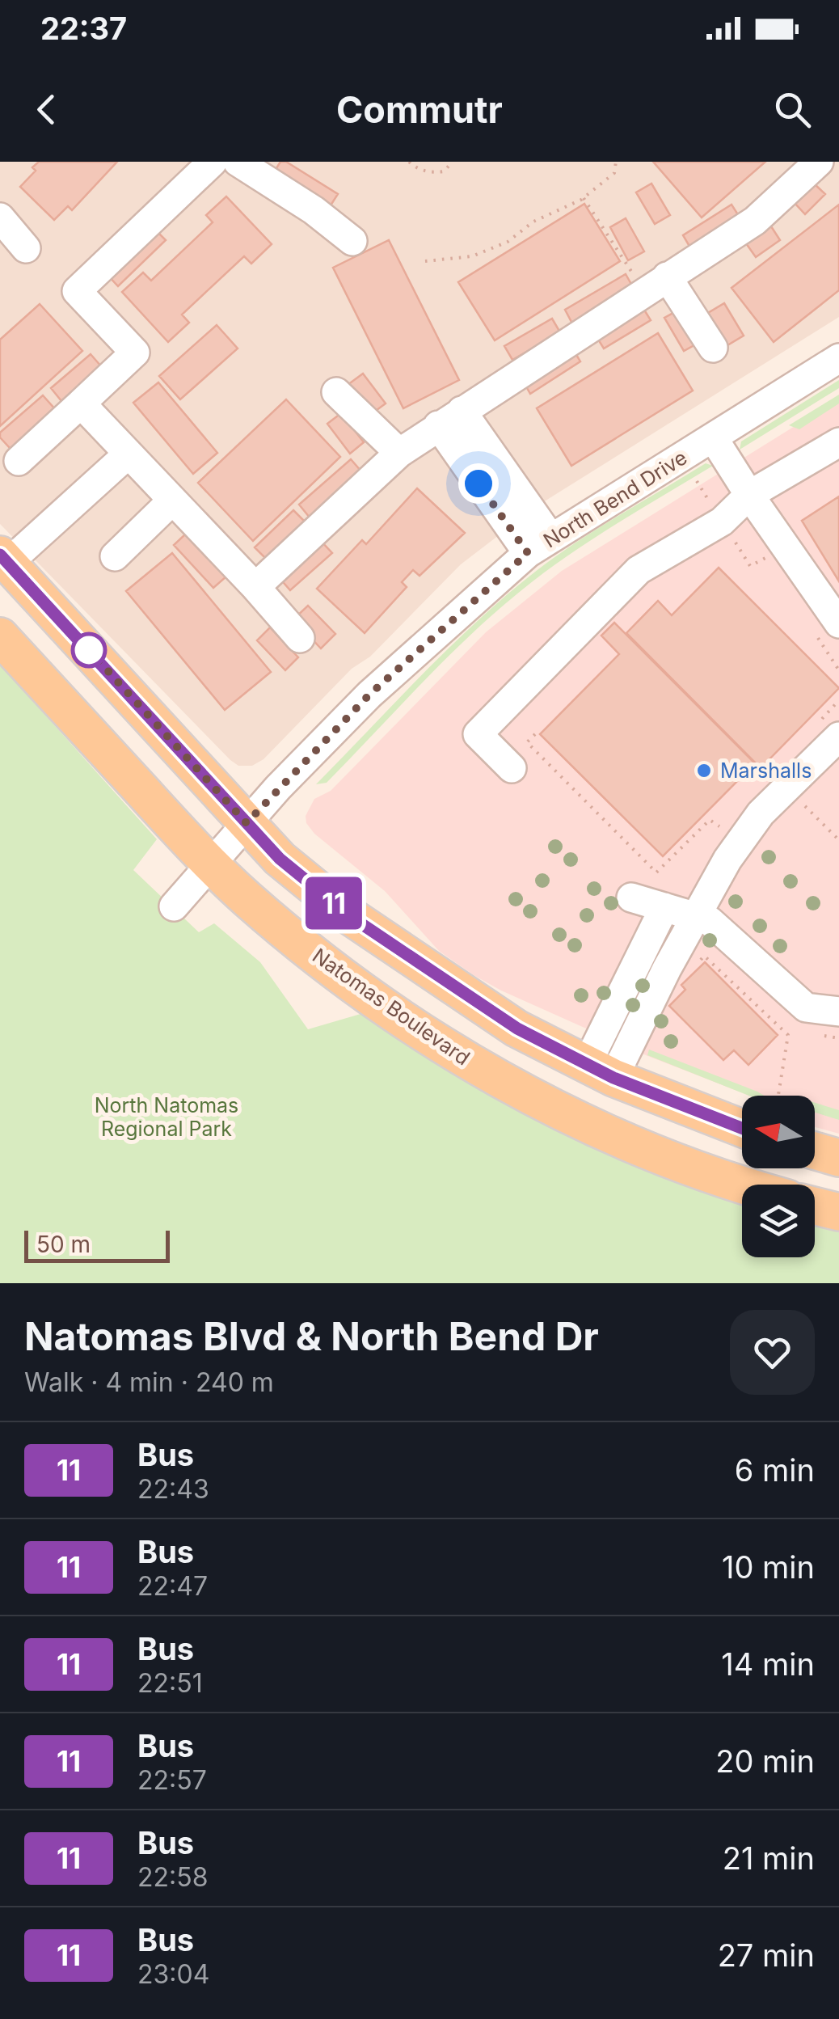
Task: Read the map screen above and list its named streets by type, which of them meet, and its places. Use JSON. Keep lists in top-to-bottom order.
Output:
{
  "streets": {
    "main road": ["Natomas Boulevard"],
    "street": ["North Bend Drive"]
  },
  "crossings": [
    ["North Bend Drive", "Natomas Boulevard"]
  ],
  "parks": ["North Natomas Regional Park"],
  "places": ["Marshalls"],
  "lines": ["bus line 11"],
  "scale_bar": "50 m",
  "north": "left",
  "page": {
    "status": "22:37",
    "header": "Commutr",
    "on_map": "11",
    "scale": "50 m",
    "heading": ["Natomas Blvd & North Bend Dr", "Walk · 4 min · 240 m"],
    "list": [
      {
        "mark": "11",
        "name": "Bus",
        "note": "22:43",
        "value": "6 min"
      },
      {
        "mark": "11",
        "name": "Bus",
        "note": "22:47",
        "value": "10 min"
      },
      {
        "mark": "11",
        "name": "Bus",
        "note": "22:51",
        "value": "14 min"
      },
      {
        "mark": "11",
        "name": "Bus",
        "note": "22:57",
        "value": "20 min"
      },
      {
        "mark": "11",
        "name": "Bus",
        "note": "22:58",
        "value": "21 min"
      },
      {
        "mark": "11",
        "name": "Bus",
        "note": "23:04",
        "value": "27 min"
      }
    ]
  }
}
